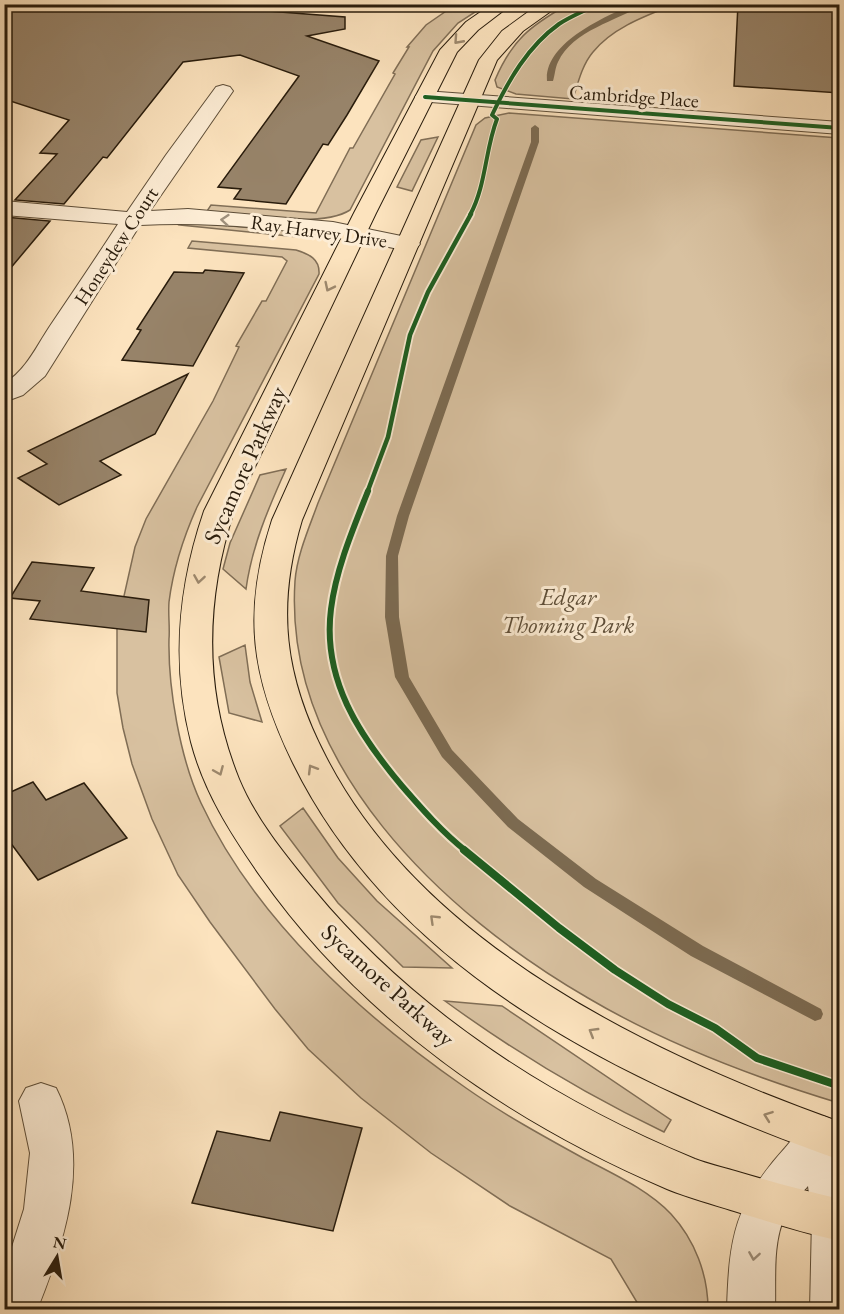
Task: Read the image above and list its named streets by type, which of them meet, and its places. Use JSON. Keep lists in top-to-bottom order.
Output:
{
  "streets": {
    "main road": ["Sycamore Parkway"],
    "street": ["Cambridge Place", "Ray Harvey Drive", "Honeydew Court"]
  },
  "crossings": [
    ["Cambridge Place", "Sycamore Parkway"],
    ["Ray Harvey Drive", "Honeydew Court"],
    ["Ray Harvey Drive", "Sycamore Parkway"]
  ],
  "parks": ["Edgar Thoming Park"],
  "north": "top"
}
